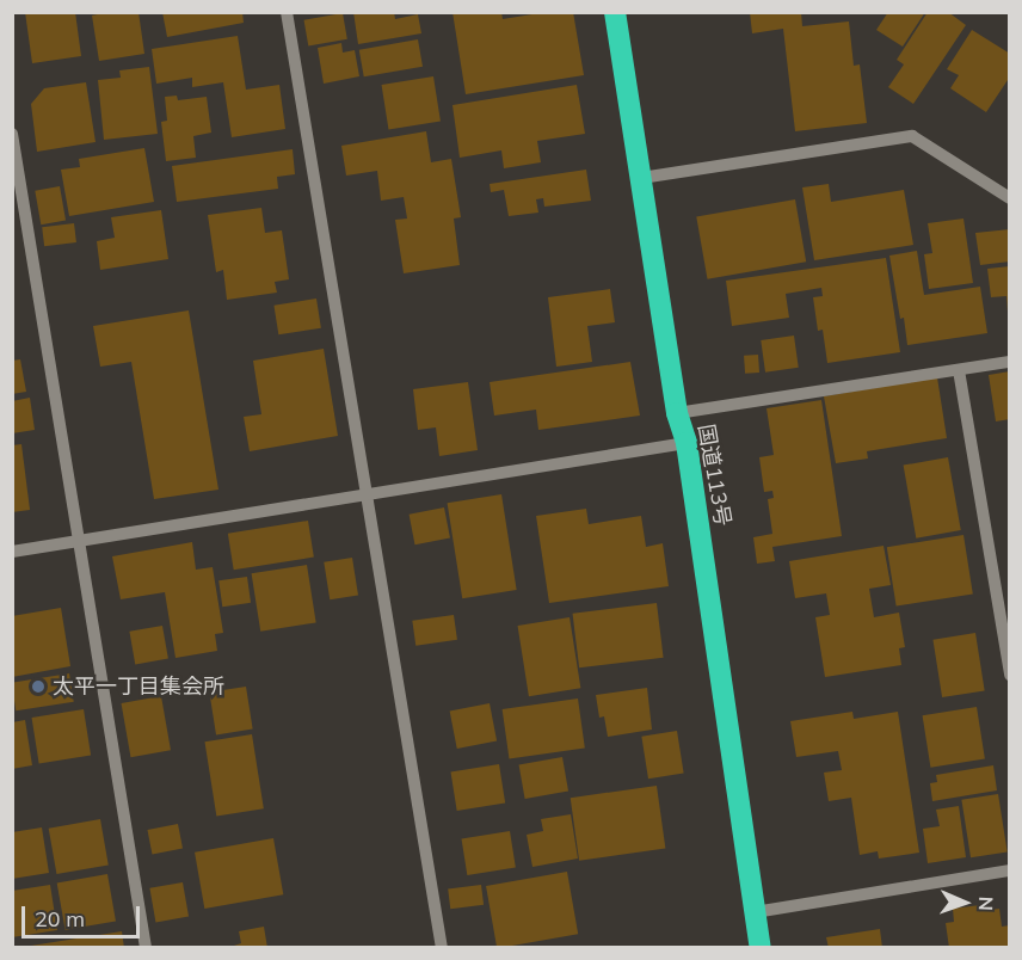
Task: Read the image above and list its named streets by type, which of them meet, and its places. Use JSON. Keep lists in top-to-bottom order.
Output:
{
  "streets": {
    "highway": ["国道113号"]
  },
  "places": ["太平一丁目集会所"],
  "scale_bar": "20 m",
  "north": "right"
}
